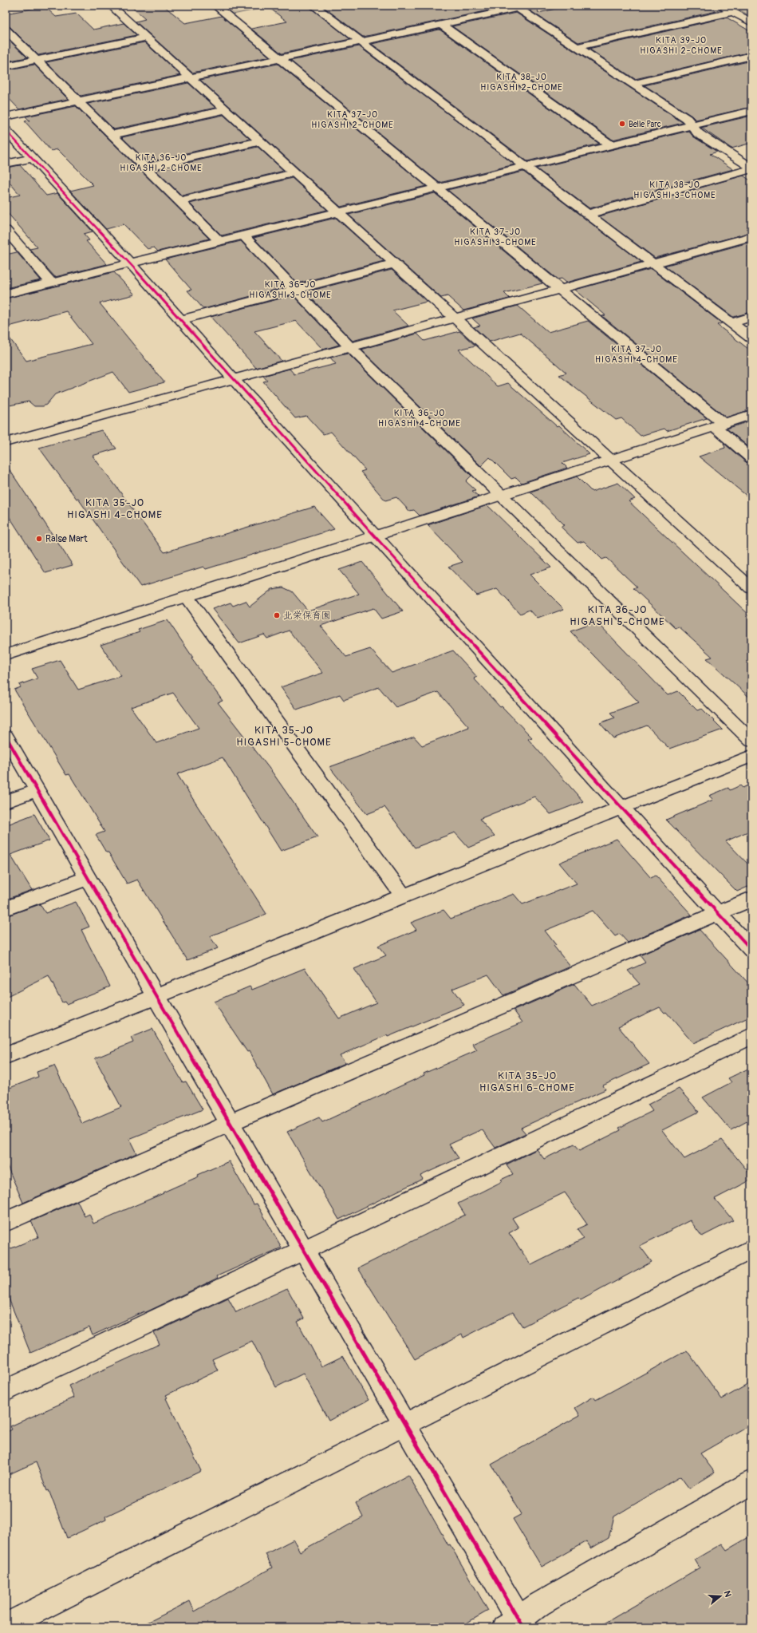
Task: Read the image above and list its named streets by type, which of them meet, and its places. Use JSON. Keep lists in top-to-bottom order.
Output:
{
  "districts": [
    "KITA 39-JO HIGASHI 2-CHOME",
    "KITA 38-JO HIGASHI 2-CHOME",
    "KITA 37-JO HIGASHI 2-CHOME",
    "KITA 36-JO HIGASHI 2-CHOME",
    "KITA 38-JO HIGASHI 3-CHOME",
    "KITA 37-JO HIGASHI 3-CHOME",
    "KITA 36-JO HIGASHI 3-CHOME",
    "KITA 37-JO HIGASHI 4-CHOME",
    "KITA 36-JO HIGASHI 4-CHOME",
    "KITA 35-JO HIGASHI 4-CHOME",
    "KITA 36-JO HIGASHI 5-CHOME",
    "KITA 35-JO HIGASHI 5-CHOME",
    "KITA 35-JO HIGASHI 6-CHOME"
  ],
  "places": ["Belle Parc", "Ralse Mart", "北栄保育園"],
  "north": "right"
}
